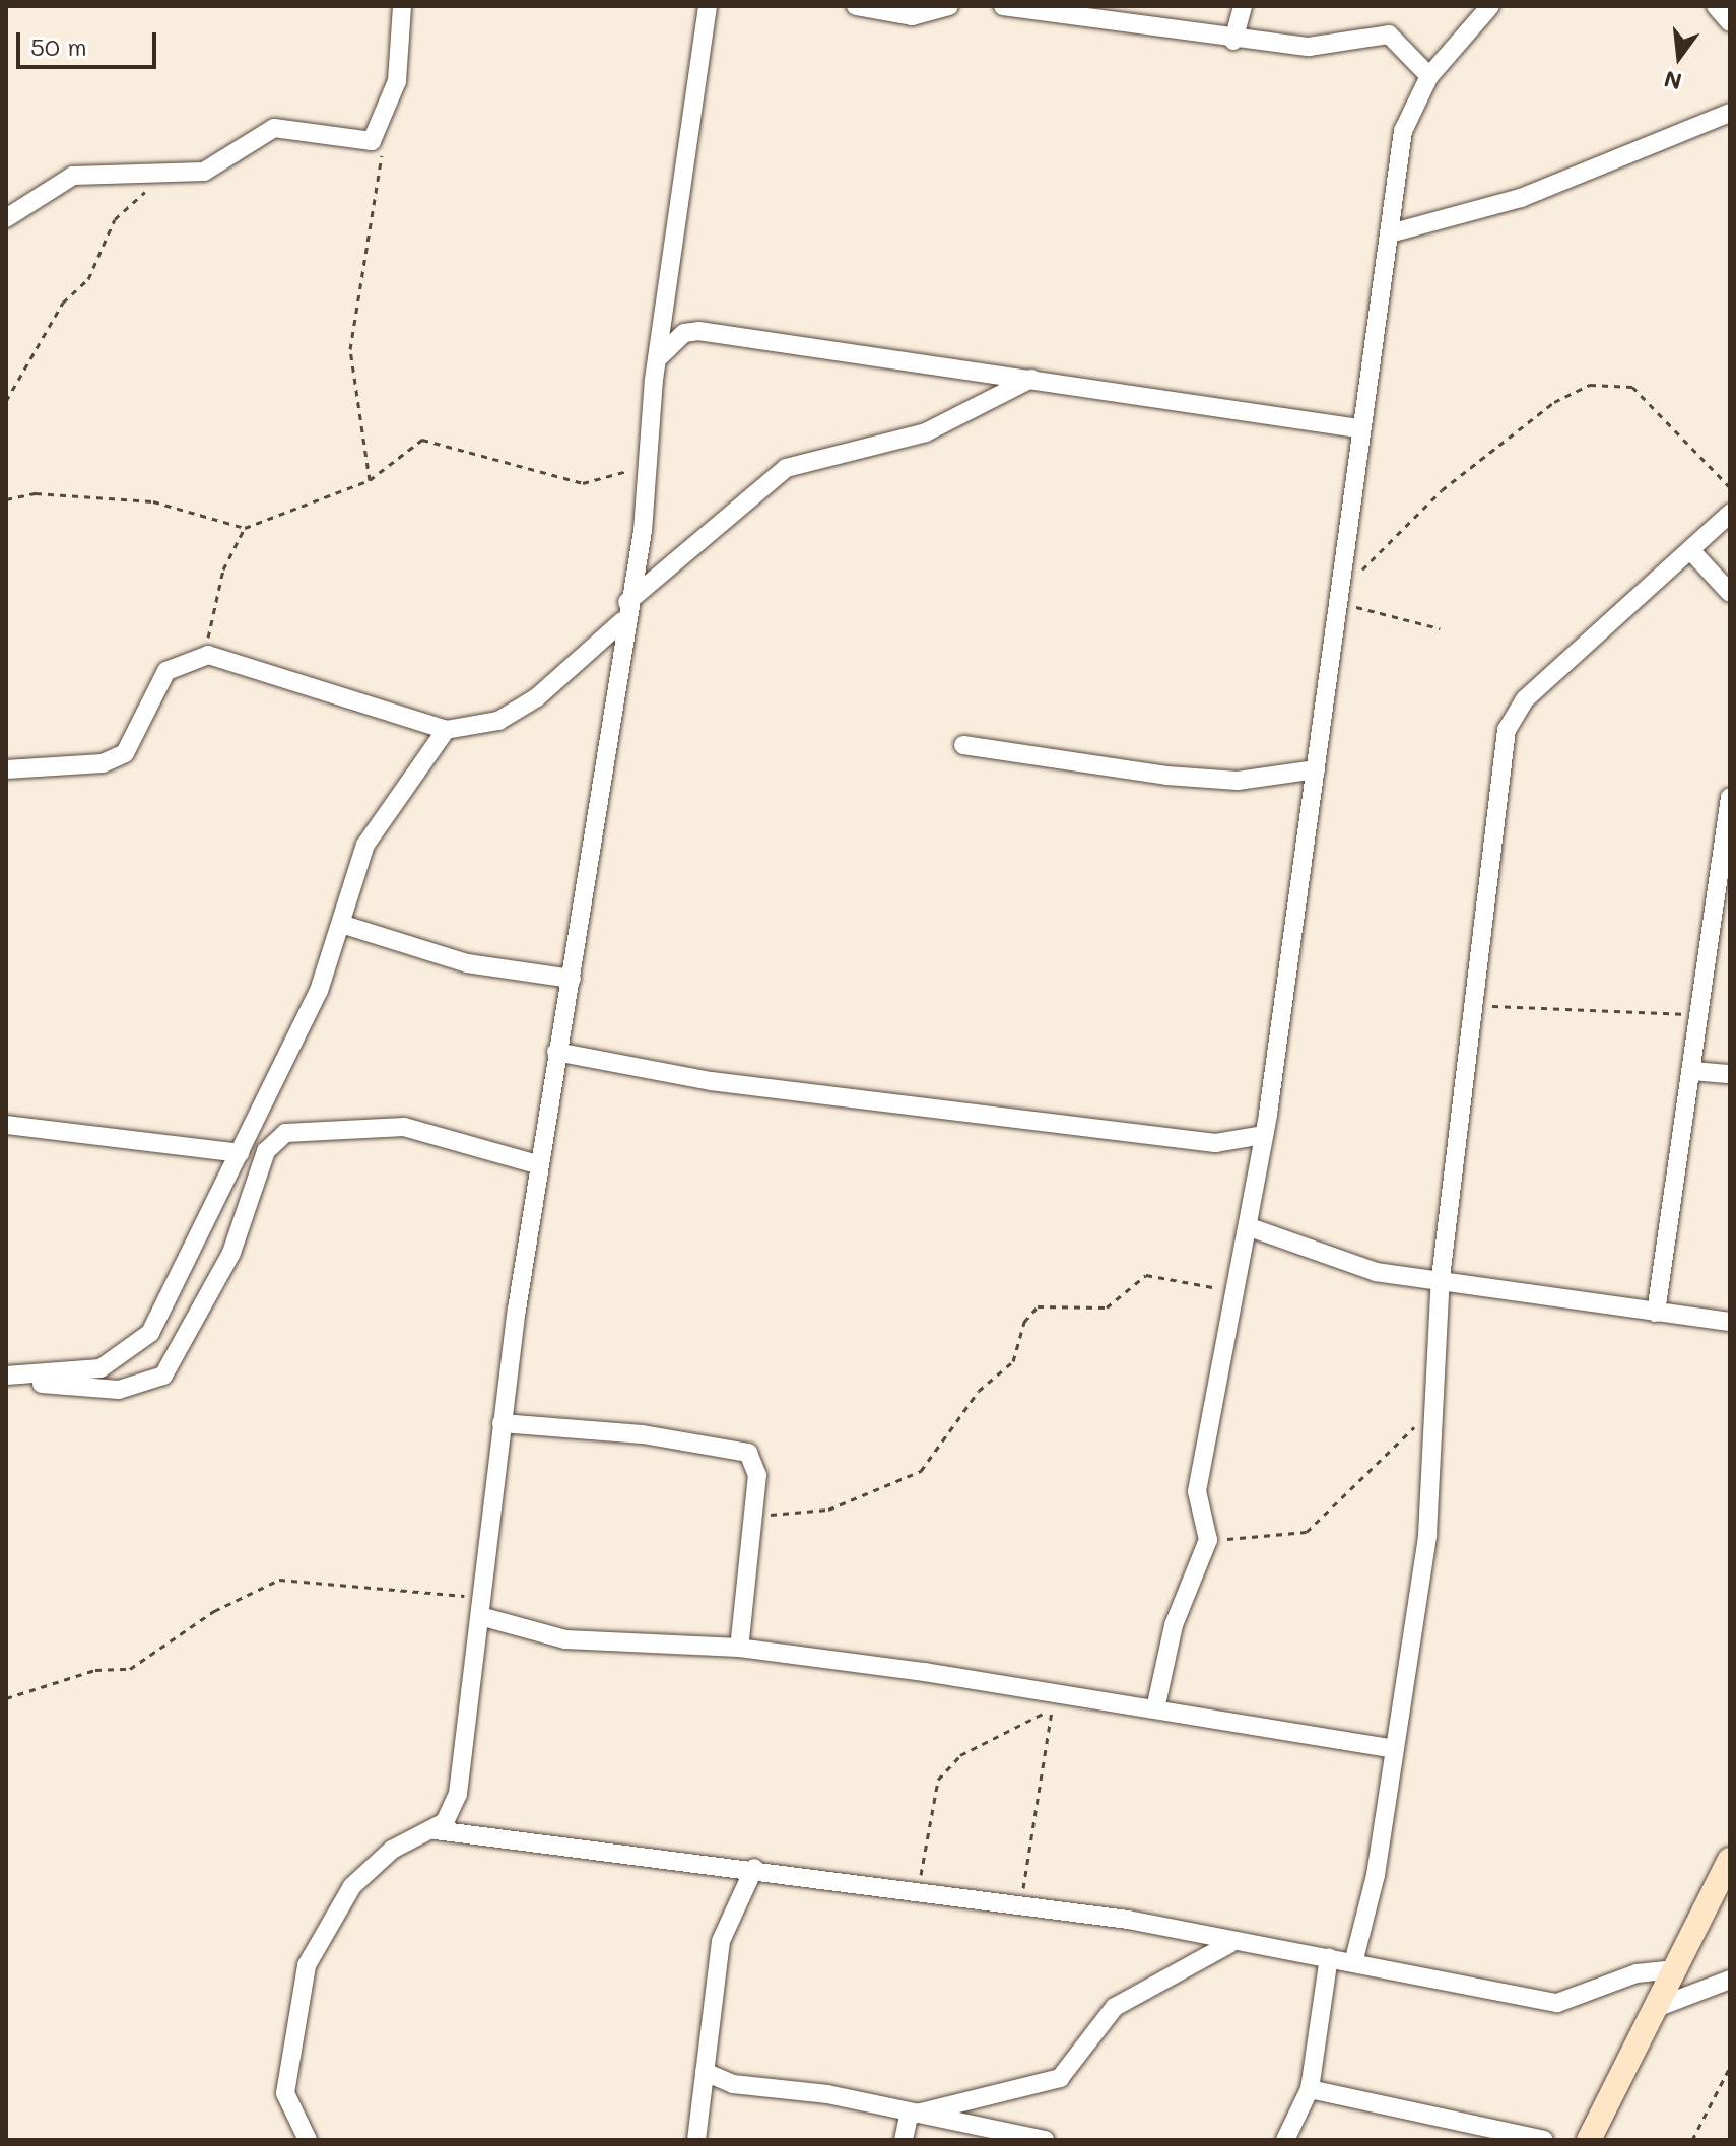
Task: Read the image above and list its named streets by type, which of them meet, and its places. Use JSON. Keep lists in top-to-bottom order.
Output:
{
  "scale_bar": "50 m",
  "north": "bottom"
}
